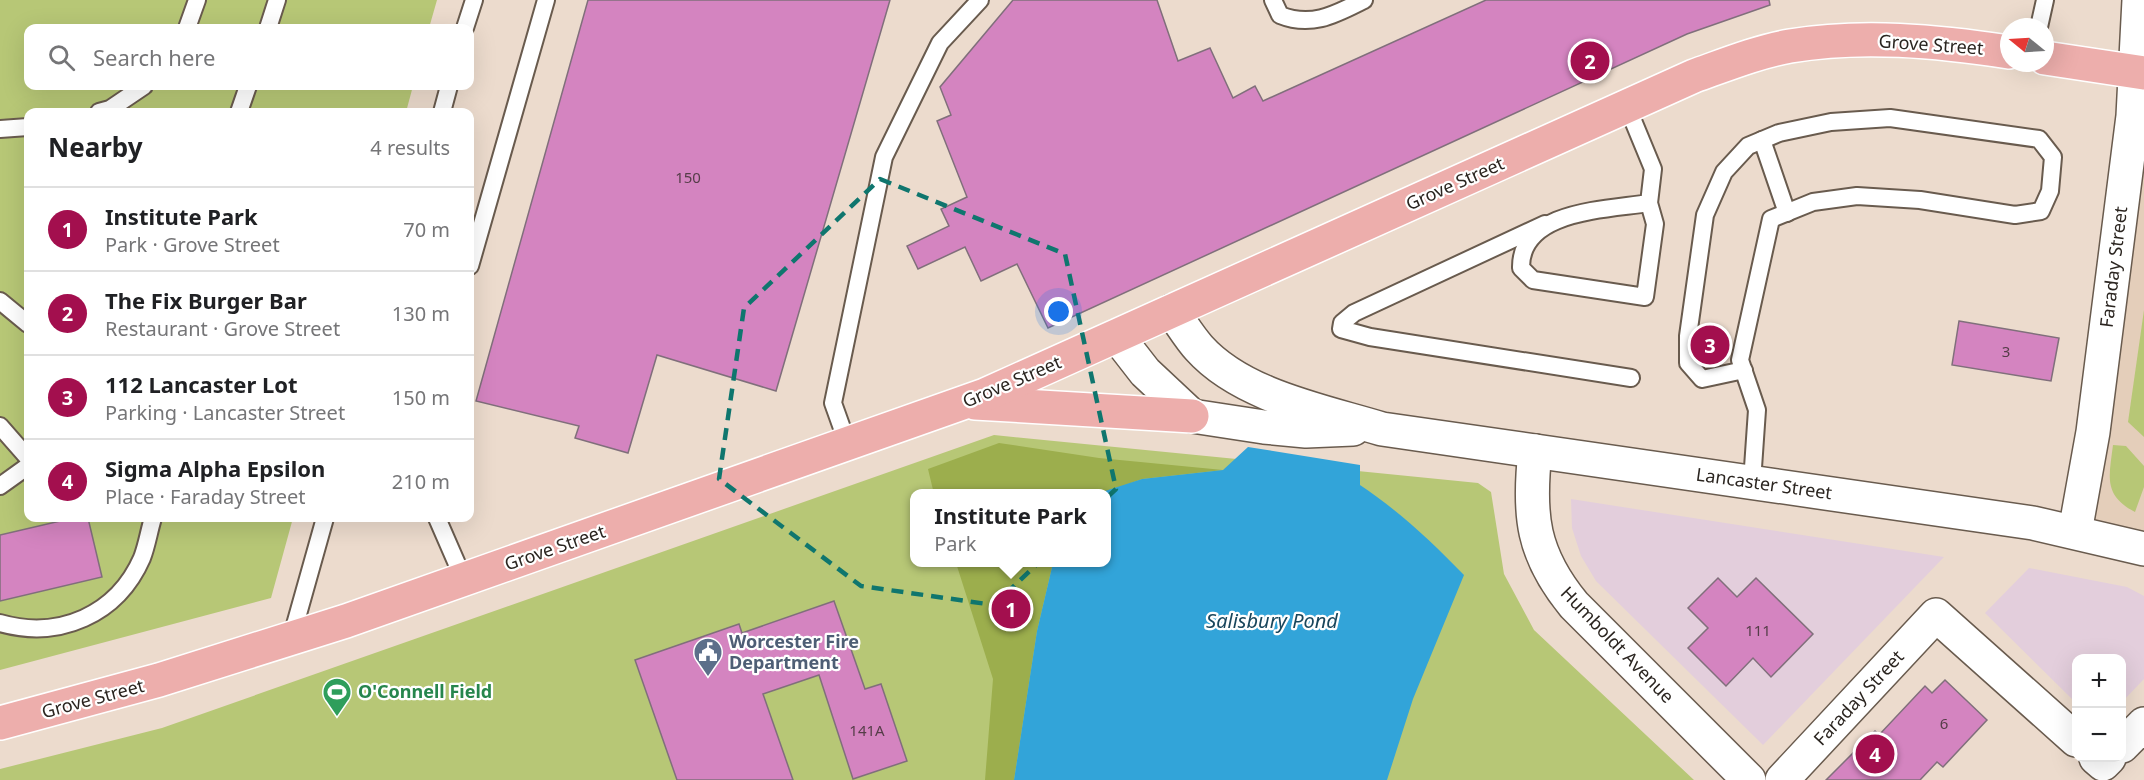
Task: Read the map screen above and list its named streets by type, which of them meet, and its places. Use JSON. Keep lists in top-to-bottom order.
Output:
{
  "streets": {
    "main road": ["Grove Street"],
    "street": ["Faraday Street", "Lancaster Street", "Humboldt Avenue"]
  },
  "crossings": [
    ["Grove Street", "Lancaster Street"],
    ["Faraday Street", "Lancaster Street"],
    ["Lancaster Street", "Humboldt Avenue"]
  ],
  "water": ["Salisbury Pond"],
  "places": {
    "public building": ["Worcester Fire Department"],
    "sports": ["O'Connell Field"]
  },
  "house_numbers": [
    "150",
    "3",
    "111",
    "6",
    "141A"
  ],
  "north": "left",
  "page": {
    "search": "Search here",
    "pins": [
      "2",
      "3",
      "1",
      "4"
    ],
    "heading": ["Nearby", "4 results"],
    "list": [
      {
        "mark": "1",
        "name": "Institute Park",
        "note": "Park · Grove Street",
        "value": "70 m"
      },
      {
        "mark": "2",
        "name": "The Fix Burger Bar",
        "note": "Restaurant · Grove Street",
        "value": "130 m"
      },
      {
        "mark": "3",
        "name": "112 Lancaster Lot",
        "note": "Parking · Lancaster Street",
        "value": "150 m"
      },
      {
        "mark": "4",
        "name": "Sigma Alpha Epsilon",
        "note": "Place · Faraday Street",
        "value": "210 m"
      }
    ],
    "popup": ["Institute Park", "Park"],
    "map_buttons": ["+", "−"]
  }
}
